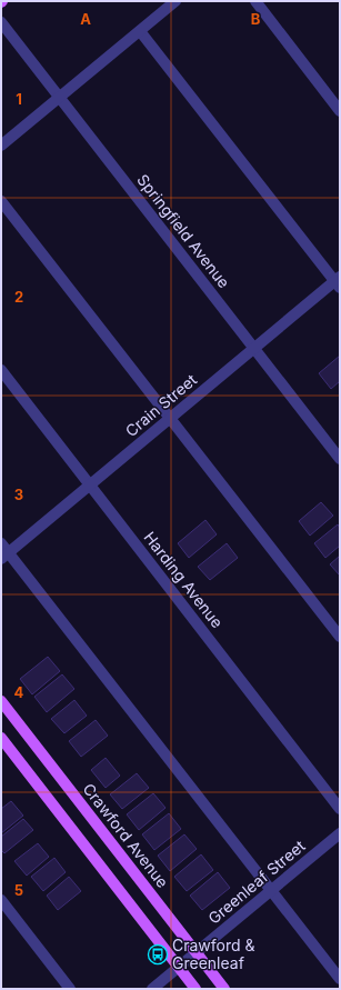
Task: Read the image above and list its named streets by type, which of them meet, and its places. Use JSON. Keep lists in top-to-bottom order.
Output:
{
  "streets": {
    "main road": ["Crawford Avenue"],
    "street": [
      "Springfield Avenue",
      "Crain Street",
      "Harding Avenue",
      "Greenleaf Street"
    ]
  },
  "crossings": [
    ["Springfield Avenue", "Crain Street"],
    ["Crain Street", "Harding Avenue"],
    ["Crawford Avenue", "Greenleaf Street"]
  ],
  "places": {
    "bus stop": ["Crawford & Greenleaf"]
  },
  "grid": {
    "columns": ["A", "B"],
    "rows": [
      "1",
      "2",
      "3",
      "4",
      "5"
    ]
  }
}
